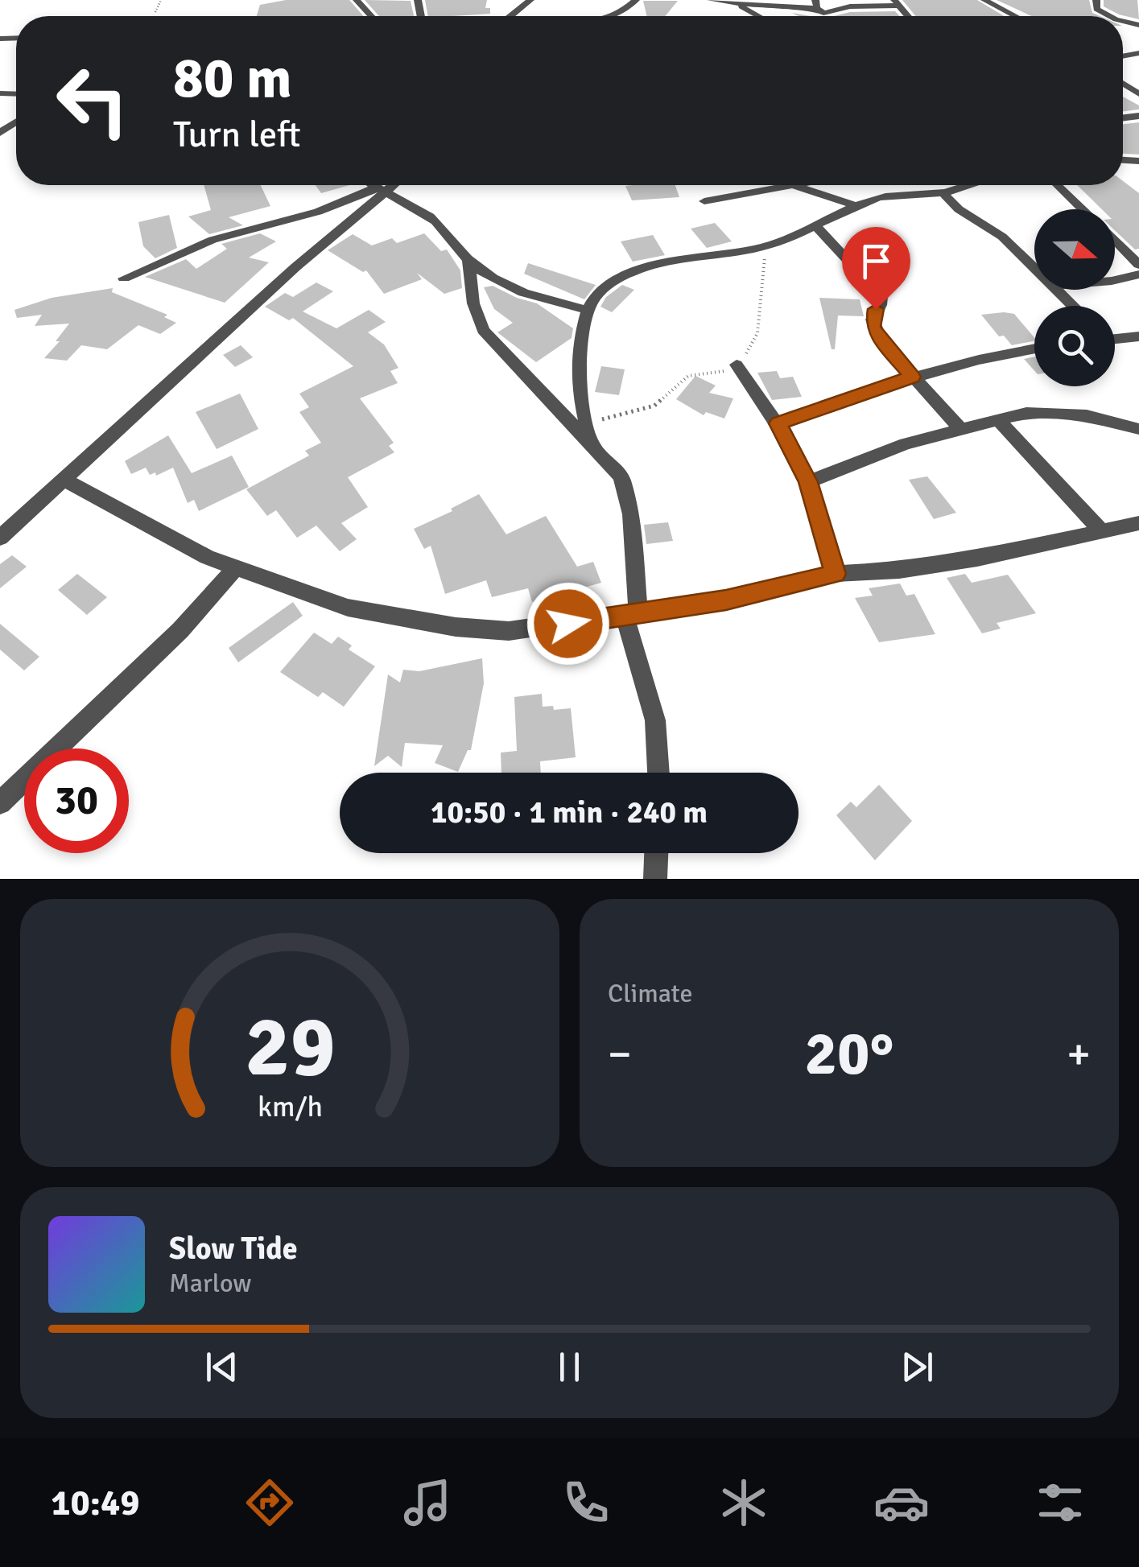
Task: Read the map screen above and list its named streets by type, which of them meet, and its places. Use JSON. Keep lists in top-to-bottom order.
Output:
{
  "north": "right",
  "page": {
    "turn": ["80 m", "Turn left"],
    "limit": "30",
    "trip": "10:50 · 1 min · 240 m",
    "tile": "Climate",
    "heat": ["−", "20°", "+"],
    "song": ["Slow Tide", "Marlow"],
    "tabs": "10:49",
    "gauge": ["29", "km/h"]
  }
}
